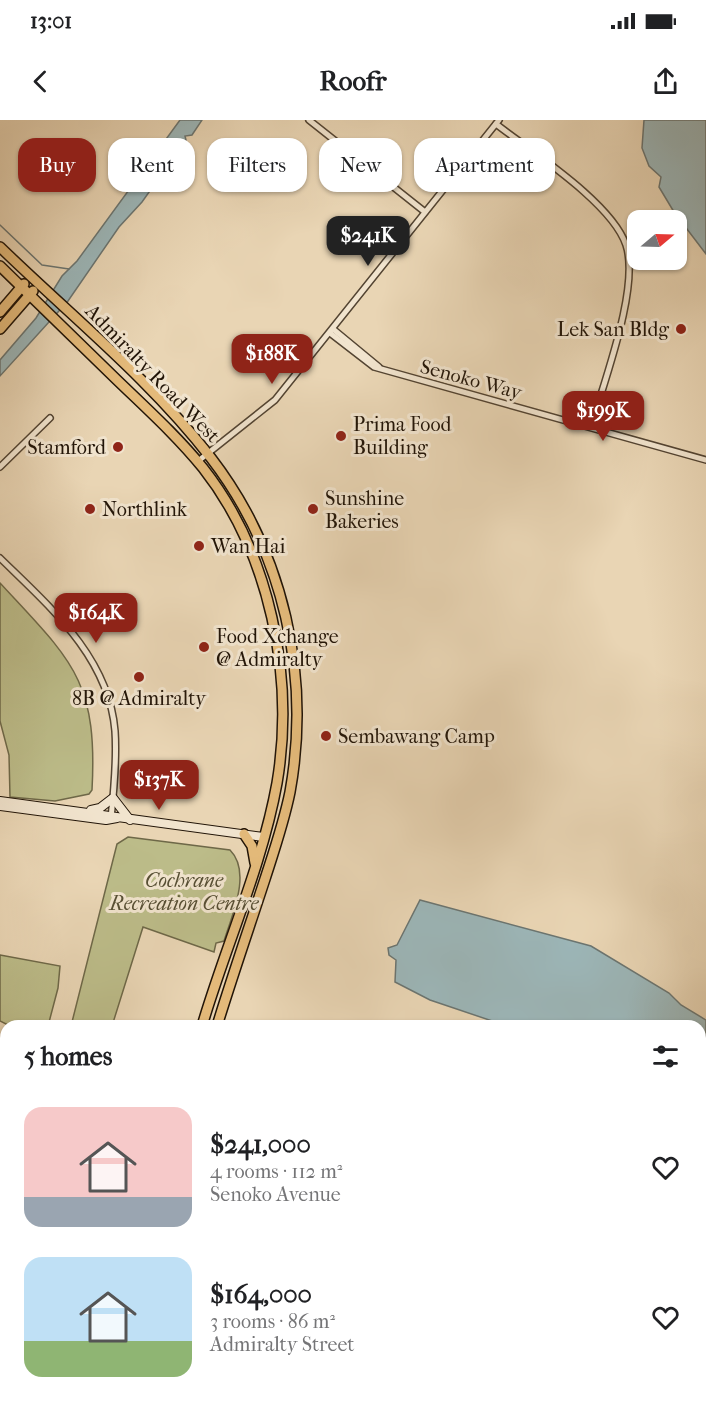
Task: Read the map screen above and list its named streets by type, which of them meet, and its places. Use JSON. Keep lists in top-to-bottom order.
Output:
{
  "streets": {
    "main road": ["Admiralty Road West"],
    "street": ["Senoko Way"]
  },
  "parks": ["Cochrane Recreation Centre"],
  "places": [
    "Lek San Bldg",
    "Prima Food Building",
    "Stamford",
    "Northlink",
    "Sunshine Bakeries",
    "Wan Hai",
    "Food Xchange @ Admiralty",
    "8B @ Admiralty",
    "Sembawang Camp"
  ],
  "north": "right",
  "page": {
    "status": "13:01",
    "header": "Roofr",
    "chip": [
      "Buy",
      "Rent",
      "Filters",
      "New",
      "Apartment"
    ],
    "price": [
      "$241K",
      "$188K",
      "$199K",
      "$164K",
      "$137K"
    ],
    "heading": "5 homes",
    "list": [
      {
        "name": "$241,000",
        "note": "4 rooms · 112 m² · Senoko Avenue"
      },
      {
        "name": "$164,000",
        "note": "3 rooms · 86 m² · Admiralty Street"
      }
    ]
  }
}
